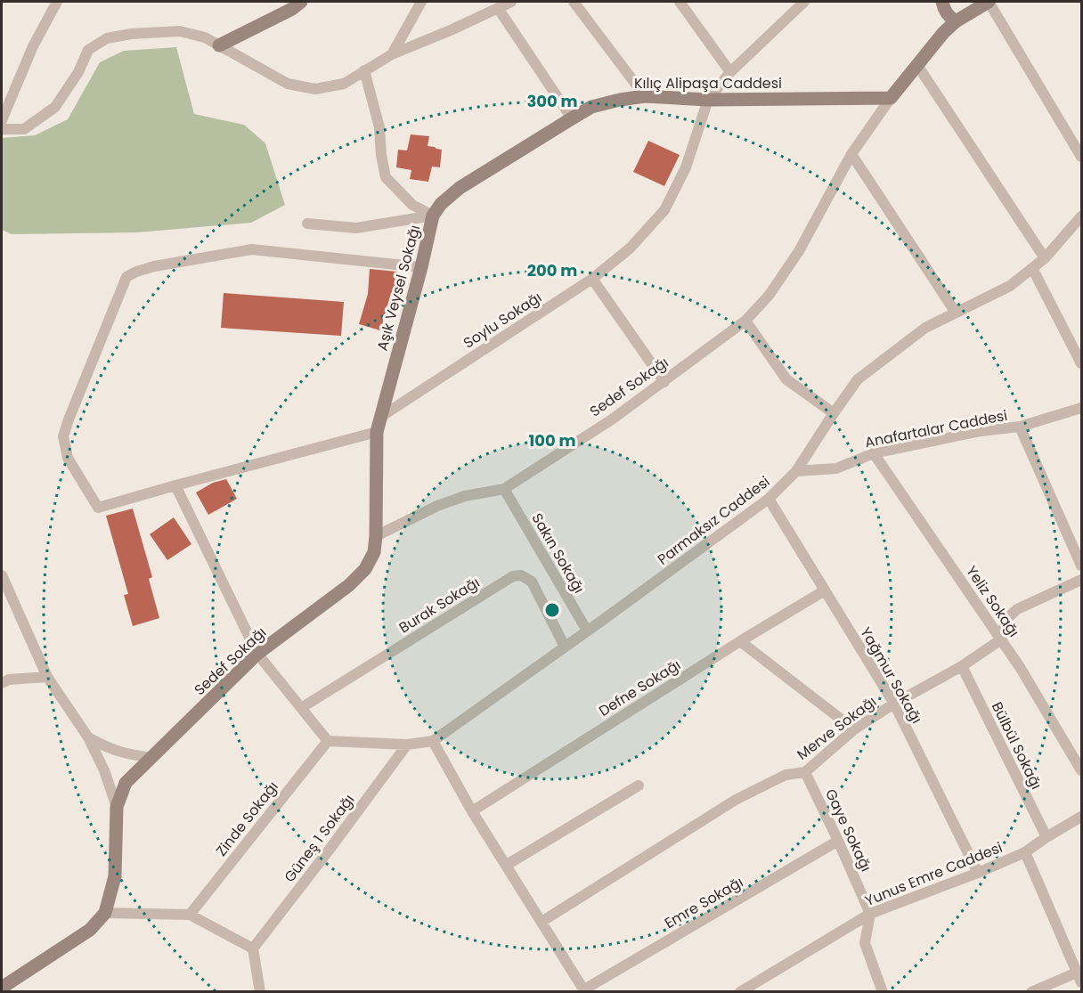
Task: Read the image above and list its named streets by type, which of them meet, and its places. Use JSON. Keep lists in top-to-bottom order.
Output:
{
  "streets": {
    "street": [
      "Kılıç Alipaşa Caddesi",
      "Aşık Veysel Sokağı",
      "Soylu Sokağı",
      "Sedef Sokağı",
      "Anafartalar Caddesi",
      "Parmaksız Caddesi",
      "Sakın Sokağı",
      "Yeliz Sokağı",
      "Burak Sokağı",
      "Yağmur Sokağı",
      "Defne Sokağı",
      "Merve Sokağı",
      "Bülbül Sokağı",
      "Zinde Sokağı",
      "Gaye Sokağı",
      "Güneş 1 Sokağı",
      "Yunus Emre Caddesi",
      "Emre Sokağı"
    ]
  },
  "crossings": [
    ["Kılıç Alipaşa Caddesi", "Aşık Veysel Sokağı"],
    ["Kılıç Alipaşa Caddesi", "Soylu Sokağı"],
    ["Kılıç Alipaşa Caddesi", "Sedef Sokağı"],
    ["Aşık Veysel Sokağı", "Soylu Sokağı"],
    ["Aşık Veysel Sokağı", "Sedef Sokağı"],
    ["Sedef Sokağı", "Sakın Sokağı"],
    ["Anafartalar Caddesi", "Parmaksız Caddesi"],
    ["Anafartalar Caddesi", "Yeliz Sokağı"],
    ["Parmaksız Caddesi", "Sakın Sokağı"],
    ["Parmaksız Caddesi", "Burak Sokağı"],
    ["Parmaksız Caddesi", "Yağmur Sokağı"],
    ["Yeliz Sokağı", "Merve Sokağı"],
    ["Yağmur Sokağı", "Defne Sokağı"],
    ["Yağmur Sokağı", "Merve Sokağı"],
    ["Yağmur Sokağı", "Yunus Emre Caddesi"],
    ["Merve Sokağı", "Bülbül Sokağı"],
    ["Merve Sokağı", "Gaye Sokağı"],
    ["Bülbül Sokağı", "Yunus Emre Caddesi"],
    ["Gaye Sokağı", "Yunus Emre Caddesi"],
    ["Gaye Sokağı", "Emre Sokağı"]
  ],
  "rings": ["300 m", "200 m", "100 m"]
}
